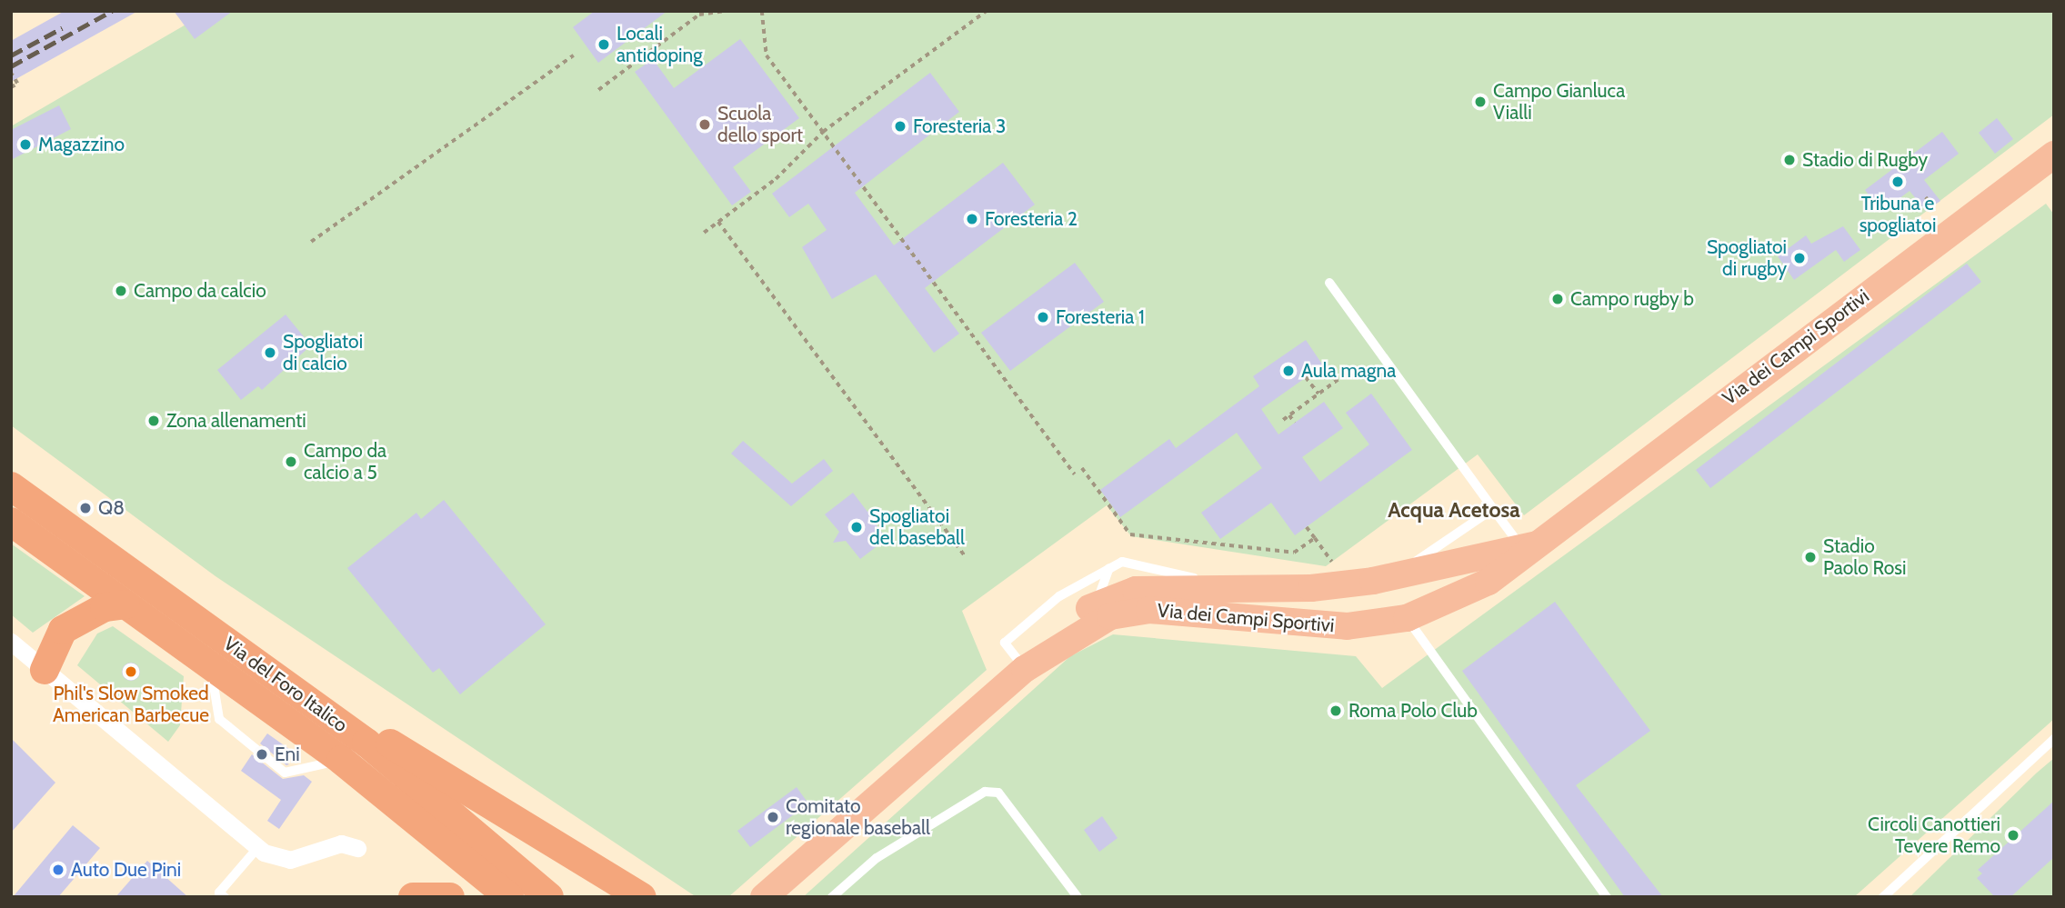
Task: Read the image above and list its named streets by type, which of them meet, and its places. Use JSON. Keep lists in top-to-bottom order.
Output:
{
  "streets": {
    "highway": ["Via del Foro Italico"],
    "main road": ["Via dei Campi Sportivi"]
  },
  "districts": ["Acqua Acetosa"],
  "places": [
    "Locali antidoping",
    "Campo Gianluca Vialli",
    "Scuola dello sport",
    "Foresteria 3",
    "Magazzino",
    "Stadio di Rugby",
    "Tribuna e spogliatoi",
    "Foresteria 2",
    "Spogliatoi di rugby",
    "Campo da calcio",
    "Campo rugby b",
    "Foresteria 1",
    "Spogliatoi di calcio",
    "Aula magna",
    "Zona allenamenti",
    "Campo da calcio a 5",
    "Q8",
    "Spogliatoi del baseball",
    "Stadio Paolo Rosi",
    "Phil's Slow Smoked American Barbecue",
    "Roma Polo Club",
    "Eni",
    "Comitato regionale baseball",
    "Circoli Canottieri Tevere Remo",
    "Auto Due Pini"
  ]
}
